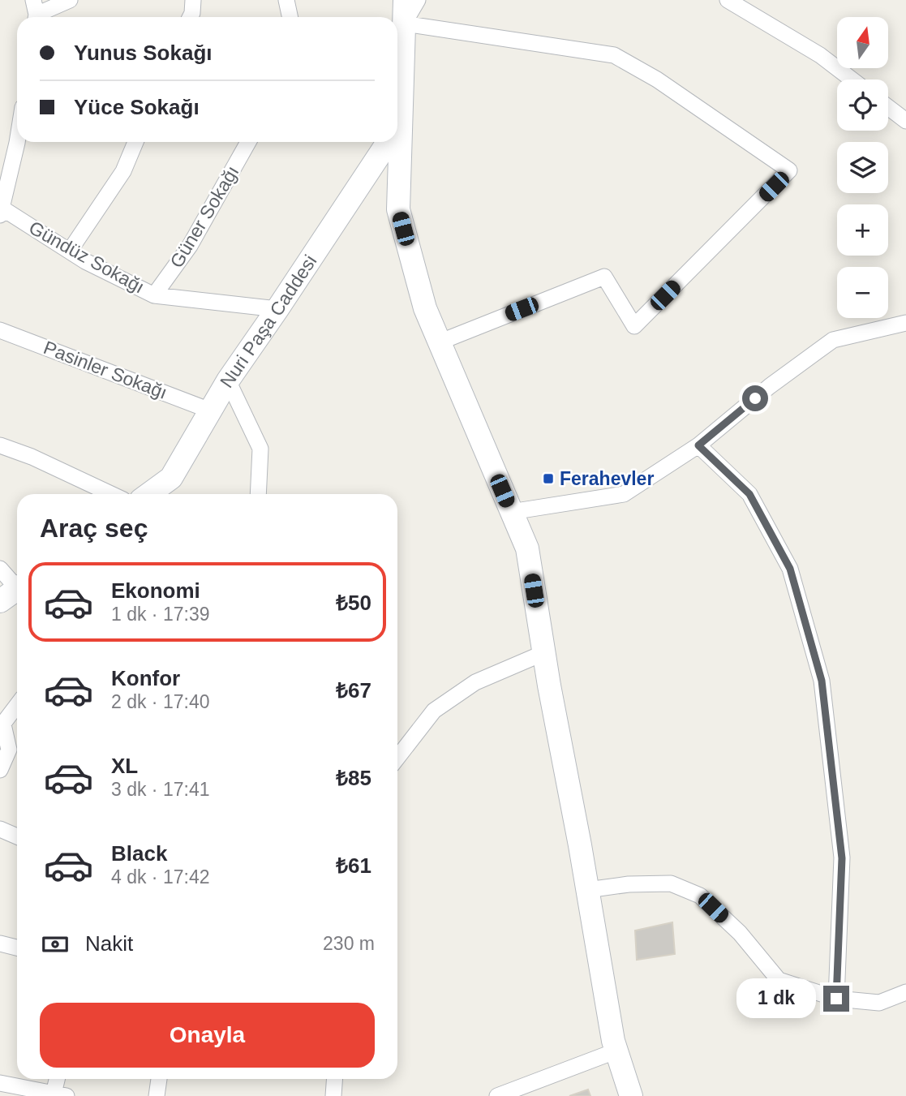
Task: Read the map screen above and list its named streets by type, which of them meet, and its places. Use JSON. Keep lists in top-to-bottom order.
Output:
{
  "streets": {
    "street": [
      "Güner Sokağı",
      "Gündüz Sokağı",
      "Nuri Paşa Caddesi",
      "Pasinler Sokağı"
    ]
  },
  "crossings": [
    ["Güner Sokağı", "Gündüz Sokağı"],
    ["Gündüz Sokağı", "Nuri Paşa Caddesi"],
    ["Nuri Paşa Caddesi", "Pasinler Sokağı"]
  ],
  "places": {
    "transit": ["Ferahevler"]
  },
  "north": "top",
  "page": {
    "map_buttons": ["+", "−"],
    "banner": ["Yunus Sokağı", "Yüce Sokağı"],
    "heading": "Araç seç",
    "list": [
      {
        "name": "Ekonomi",
        "note": "1 dk · 17:39",
        "value": "₺50"
      },
      {
        "name": "Konfor",
        "note": "2 dk · 17:40",
        "value": "₺67"
      },
      {
        "name": "XL",
        "note": "3 dk · 17:41",
        "value": "₺85"
      },
      {
        "name": "Black",
        "note": "4 dk · 17:42",
        "value": "₺61"
      }
    ],
    "pay": ["Nakit", "230 m"],
    "bubble": "1 dk",
    "buttons": "Onayla"
  }
}
